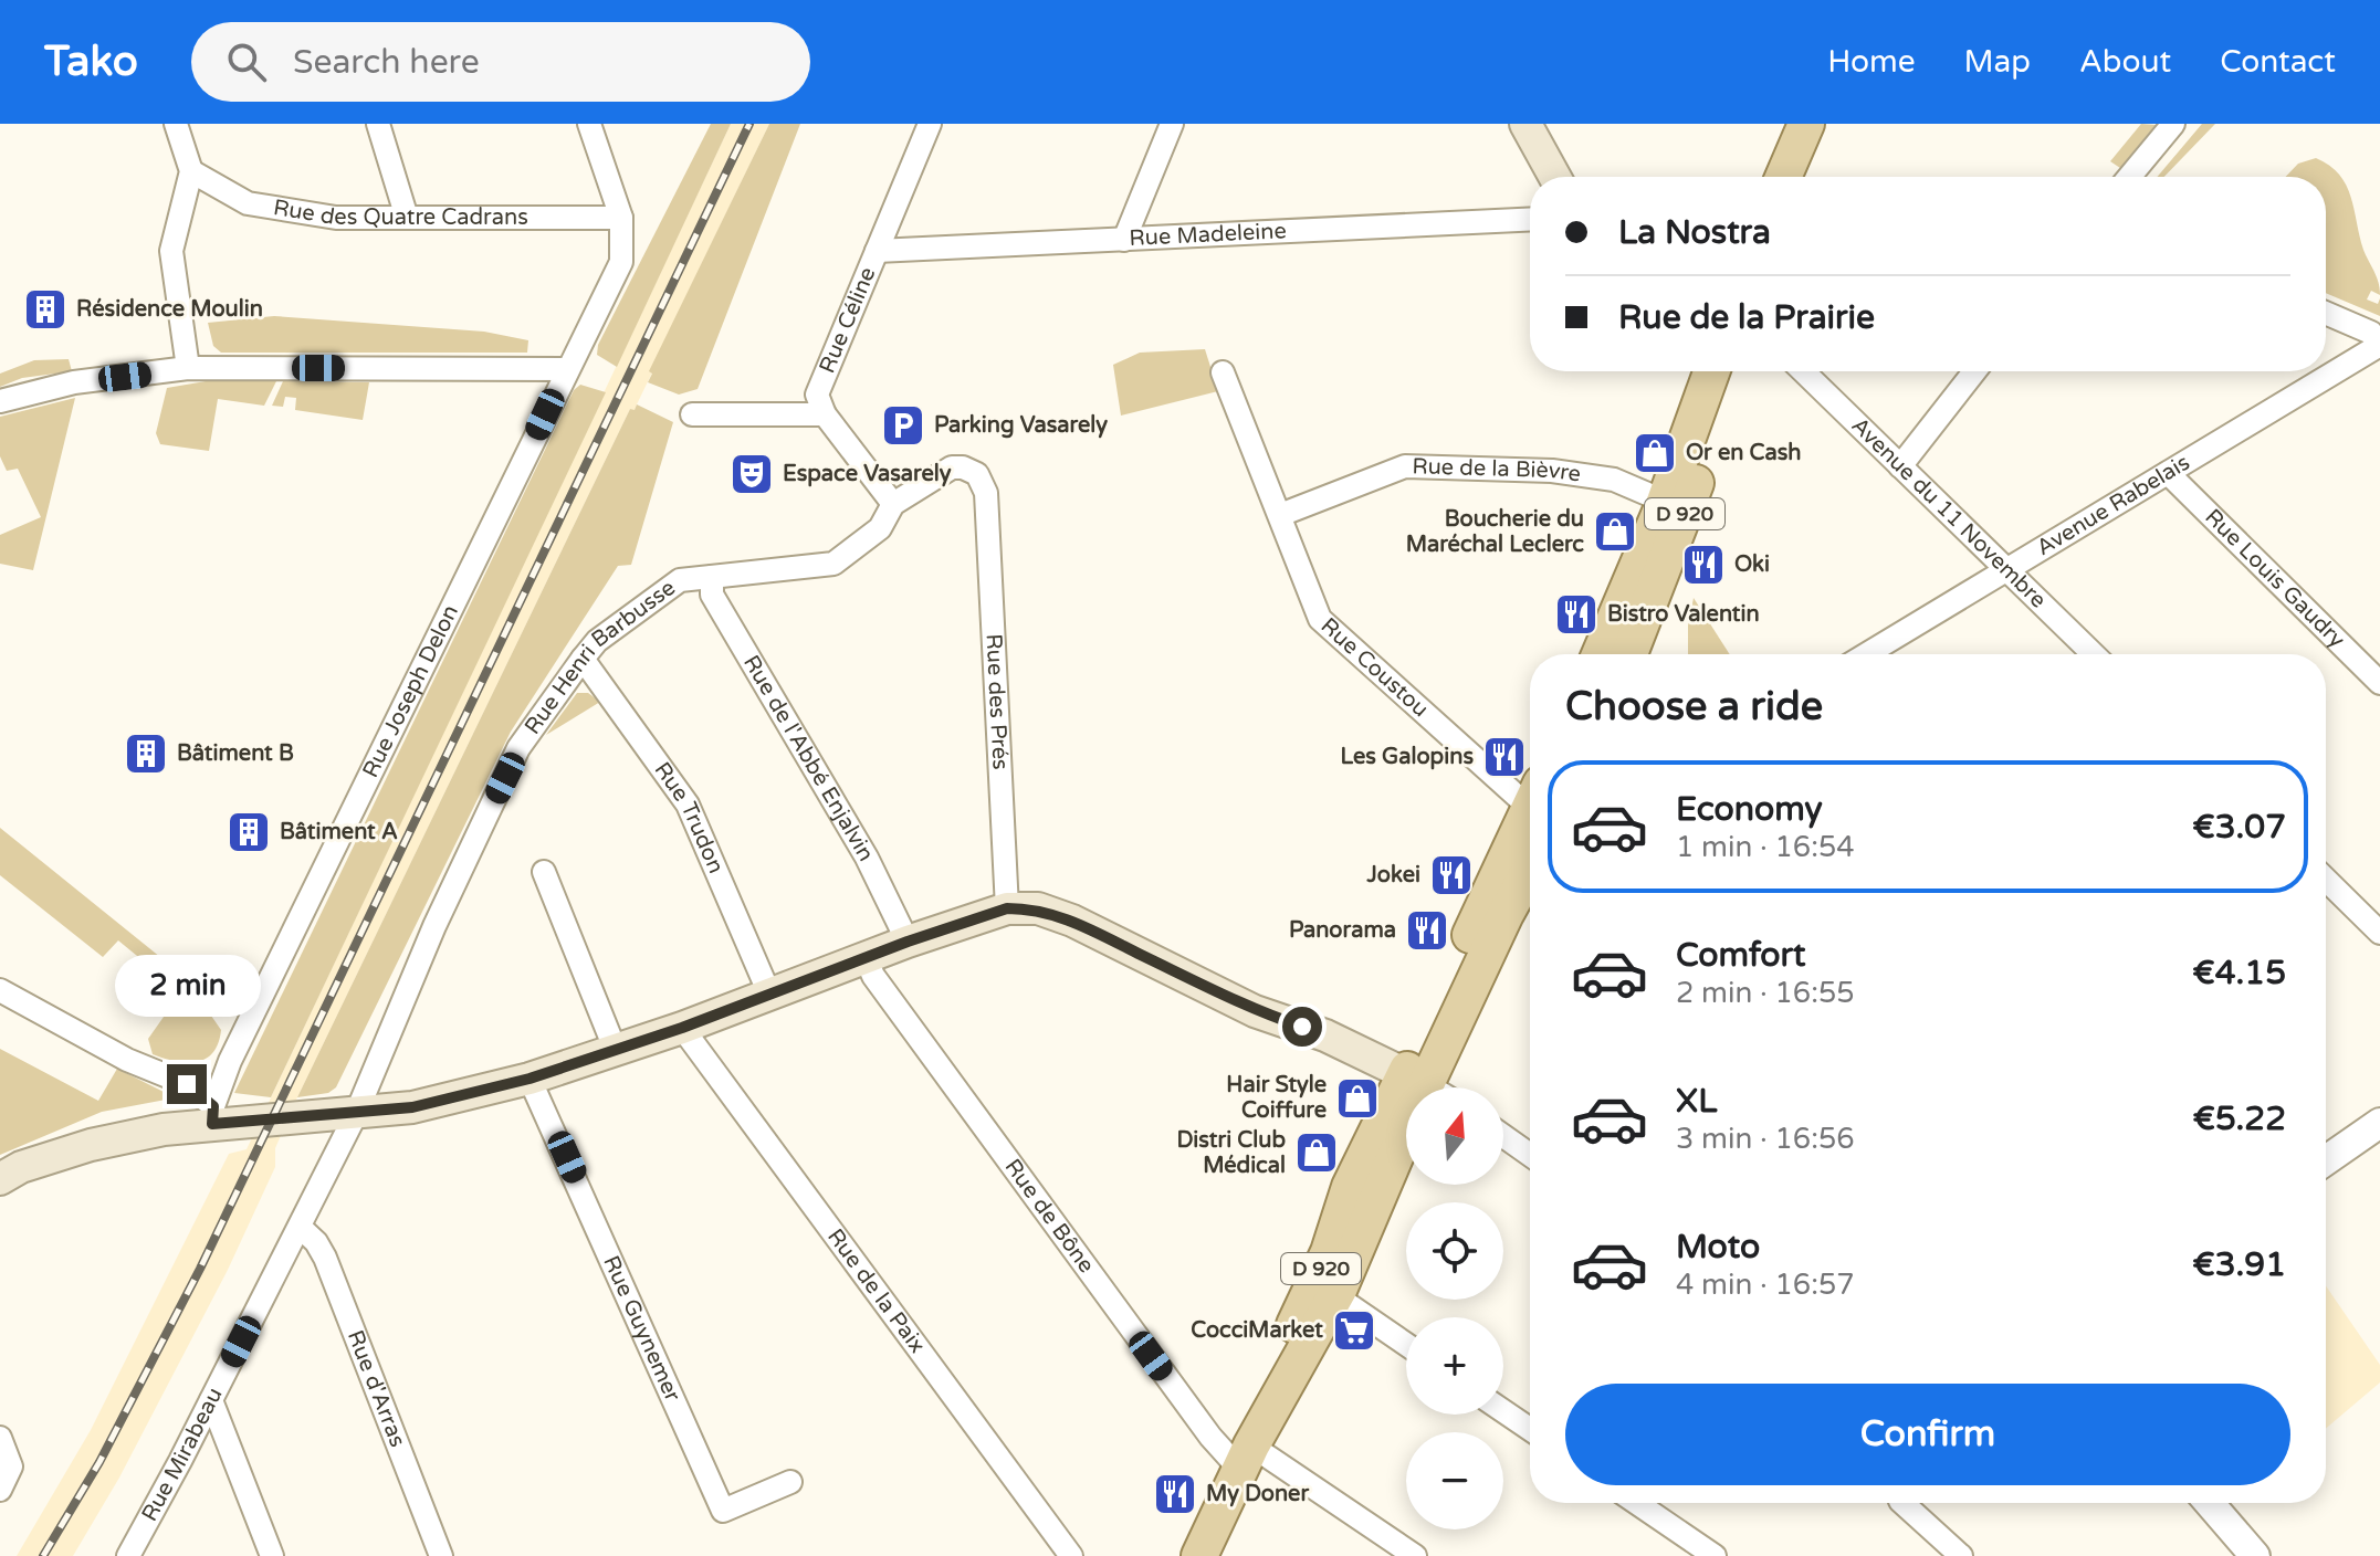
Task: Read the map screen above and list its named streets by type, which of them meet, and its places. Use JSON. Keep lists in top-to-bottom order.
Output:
{
  "streets": {
    "main road": ["D 920"],
    "street": [
      "Rue des Quatre Cadrans",
      "Rue Madeleine",
      "Rue Céline",
      "Rue de la Bièvre",
      "Avenue Rabelais",
      "Avenue du 11 Novembre",
      "Rue Louis Gaudry",
      "Rue Henri Barbusse",
      "Rue Coustou",
      "Rue Joseph Delon",
      "Rue des Prés",
      "Rue de l'Abbé Enjalvin",
      "Rue Trudon",
      "Rue de Bône",
      "Rue de la Paix",
      "Rue Guynemer",
      "Rue d'Arras",
      "Rue Mirabeau"
    ]
  },
  "crossings": [
    ["Rue des Quatre Cadrans", "Rue Joseph Delon"],
    ["Rue Madeleine", "Rue Céline"],
    ["Rue de la Bièvre", "D 920"],
    ["Rue de la Bièvre", "Rue Coustou"],
    ["Avenue Rabelais", "Avenue du 11 Novembre"],
    ["Avenue Rabelais", "Rue Louis Gaudry"],
    ["D 920", "Rue de Bône"],
    ["Rue Henri Barbusse", "Rue des Prés"],
    ["Rue Henri Barbusse", "Rue de l'Abbé Enjalvin"],
    ["Rue Henri Barbusse", "Rue Trudon"],
    ["Rue Henri Barbusse", "Rue Mirabeau"],
    ["Rue d'Arras", "Rue Mirabeau"]
  ],
  "places": {
    "building": ["Résidence Moulin", "Bâtiment B", "Bâtiment A"],
    "parking": ["Parking Vasarely"],
    "shop": [
      "Or en Cash",
      "Boucherie du Maréchal Leclerc",
      "Hair Style Coiffure",
      "Distri Club Médical"
    ],
    "theatre": ["Espace Vasarely"],
    "restaurant": [
      "Oki",
      "Bistro Valentin",
      "Les Galopins",
      "Jokei",
      "Panorama",
      "My Doner"
    ],
    "supermarket": ["CocciMarket"]
  },
  "north": "top",
  "page": {
    "header": "Tako",
    "search": "Search here",
    "nav": [
      "Home",
      "Map",
      "About",
      "Contact"
    ],
    "banner": ["La Nostra", "Rue de la Prairie"],
    "heading": "Choose a ride",
    "list": [
      {
        "name": "Economy",
        "note": "1 min · 16:54",
        "value": "€3.07"
      },
      {
        "name": "Comfort",
        "note": "2 min · 16:55",
        "value": "€4.15"
      },
      {
        "name": "XL",
        "note": "3 min · 16:56",
        "value": "€5.22"
      },
      {
        "name": "Moto",
        "note": "4 min · 16:57",
        "value": "€3.91"
      }
    ],
    "bubble": "2 min",
    "map_buttons": ["+", "−"],
    "buttons": "Confirm"
  }
}
